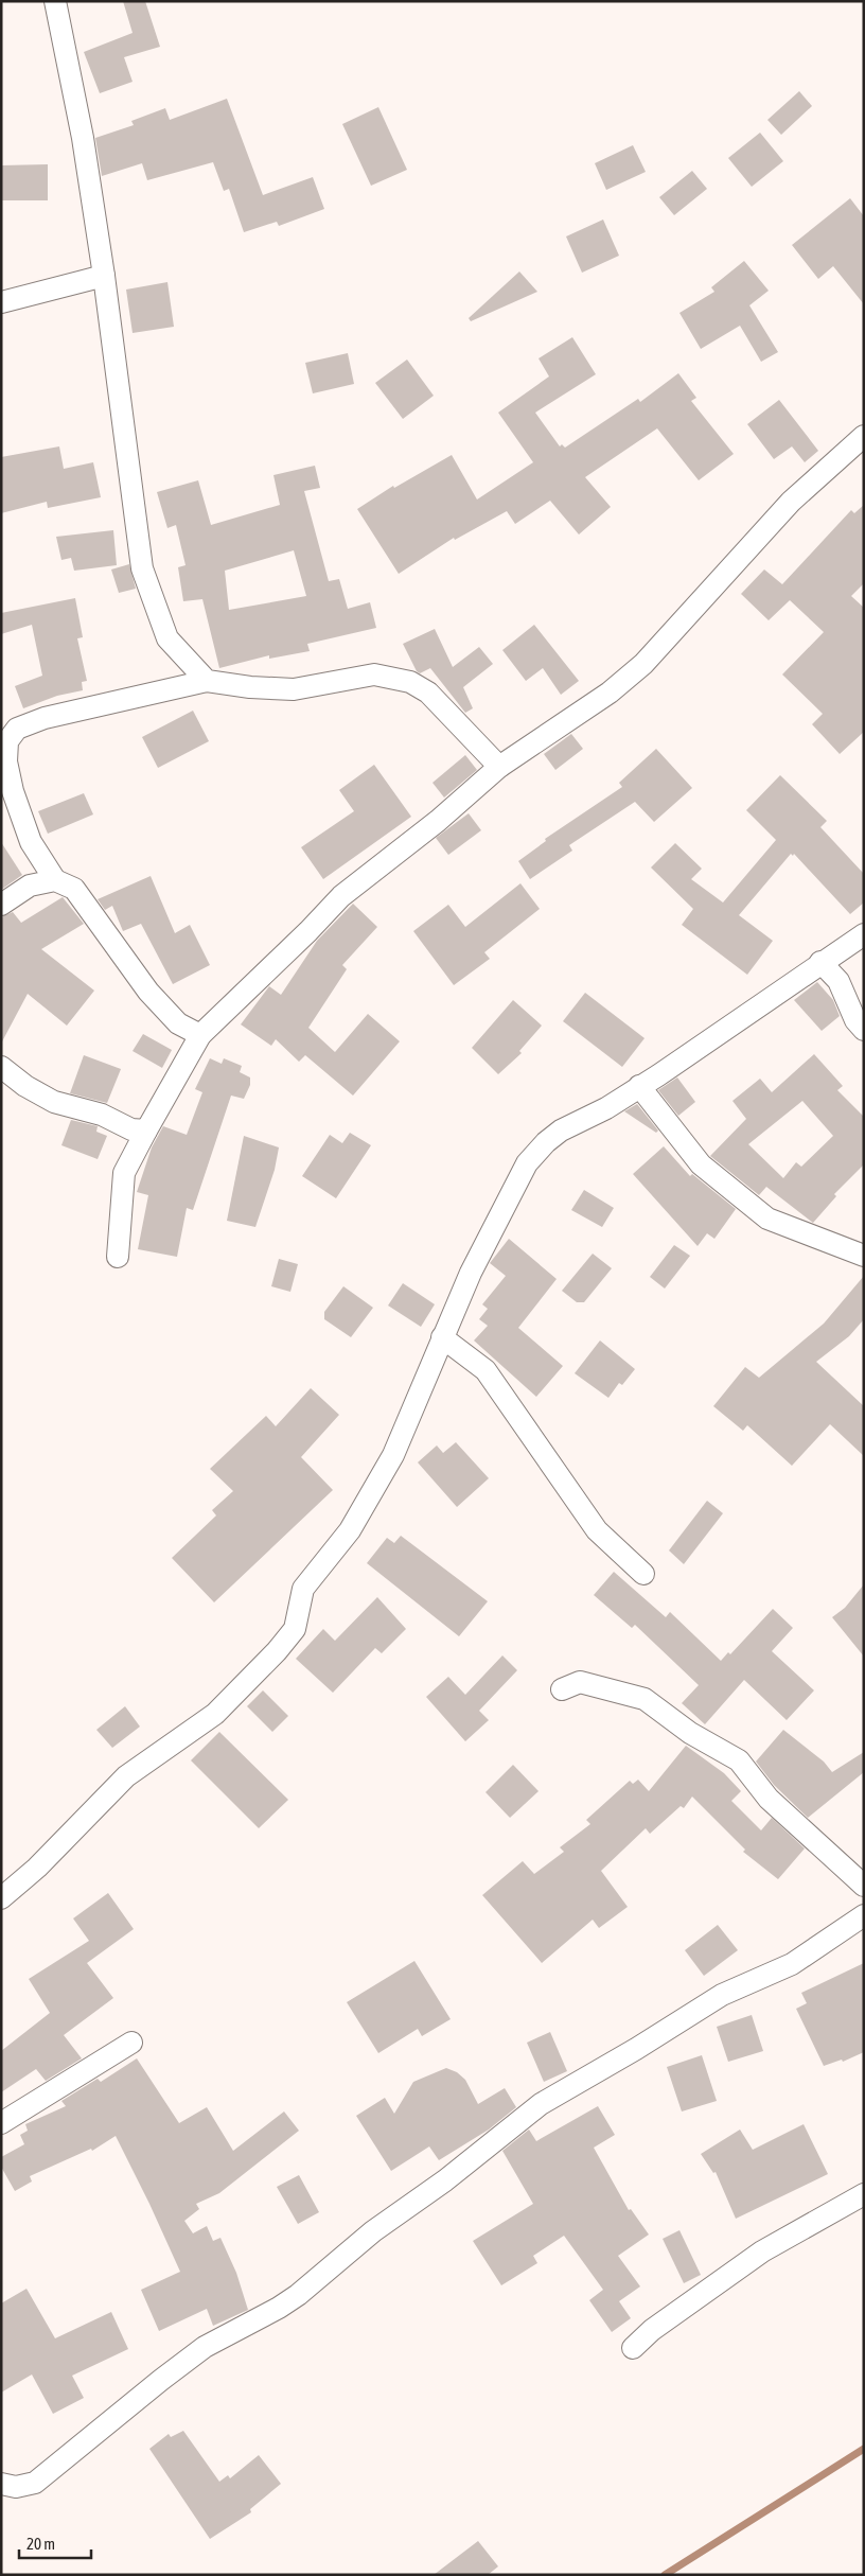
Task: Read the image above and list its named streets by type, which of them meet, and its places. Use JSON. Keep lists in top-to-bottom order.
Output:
{
  "scale_bar": "20 m"
}
